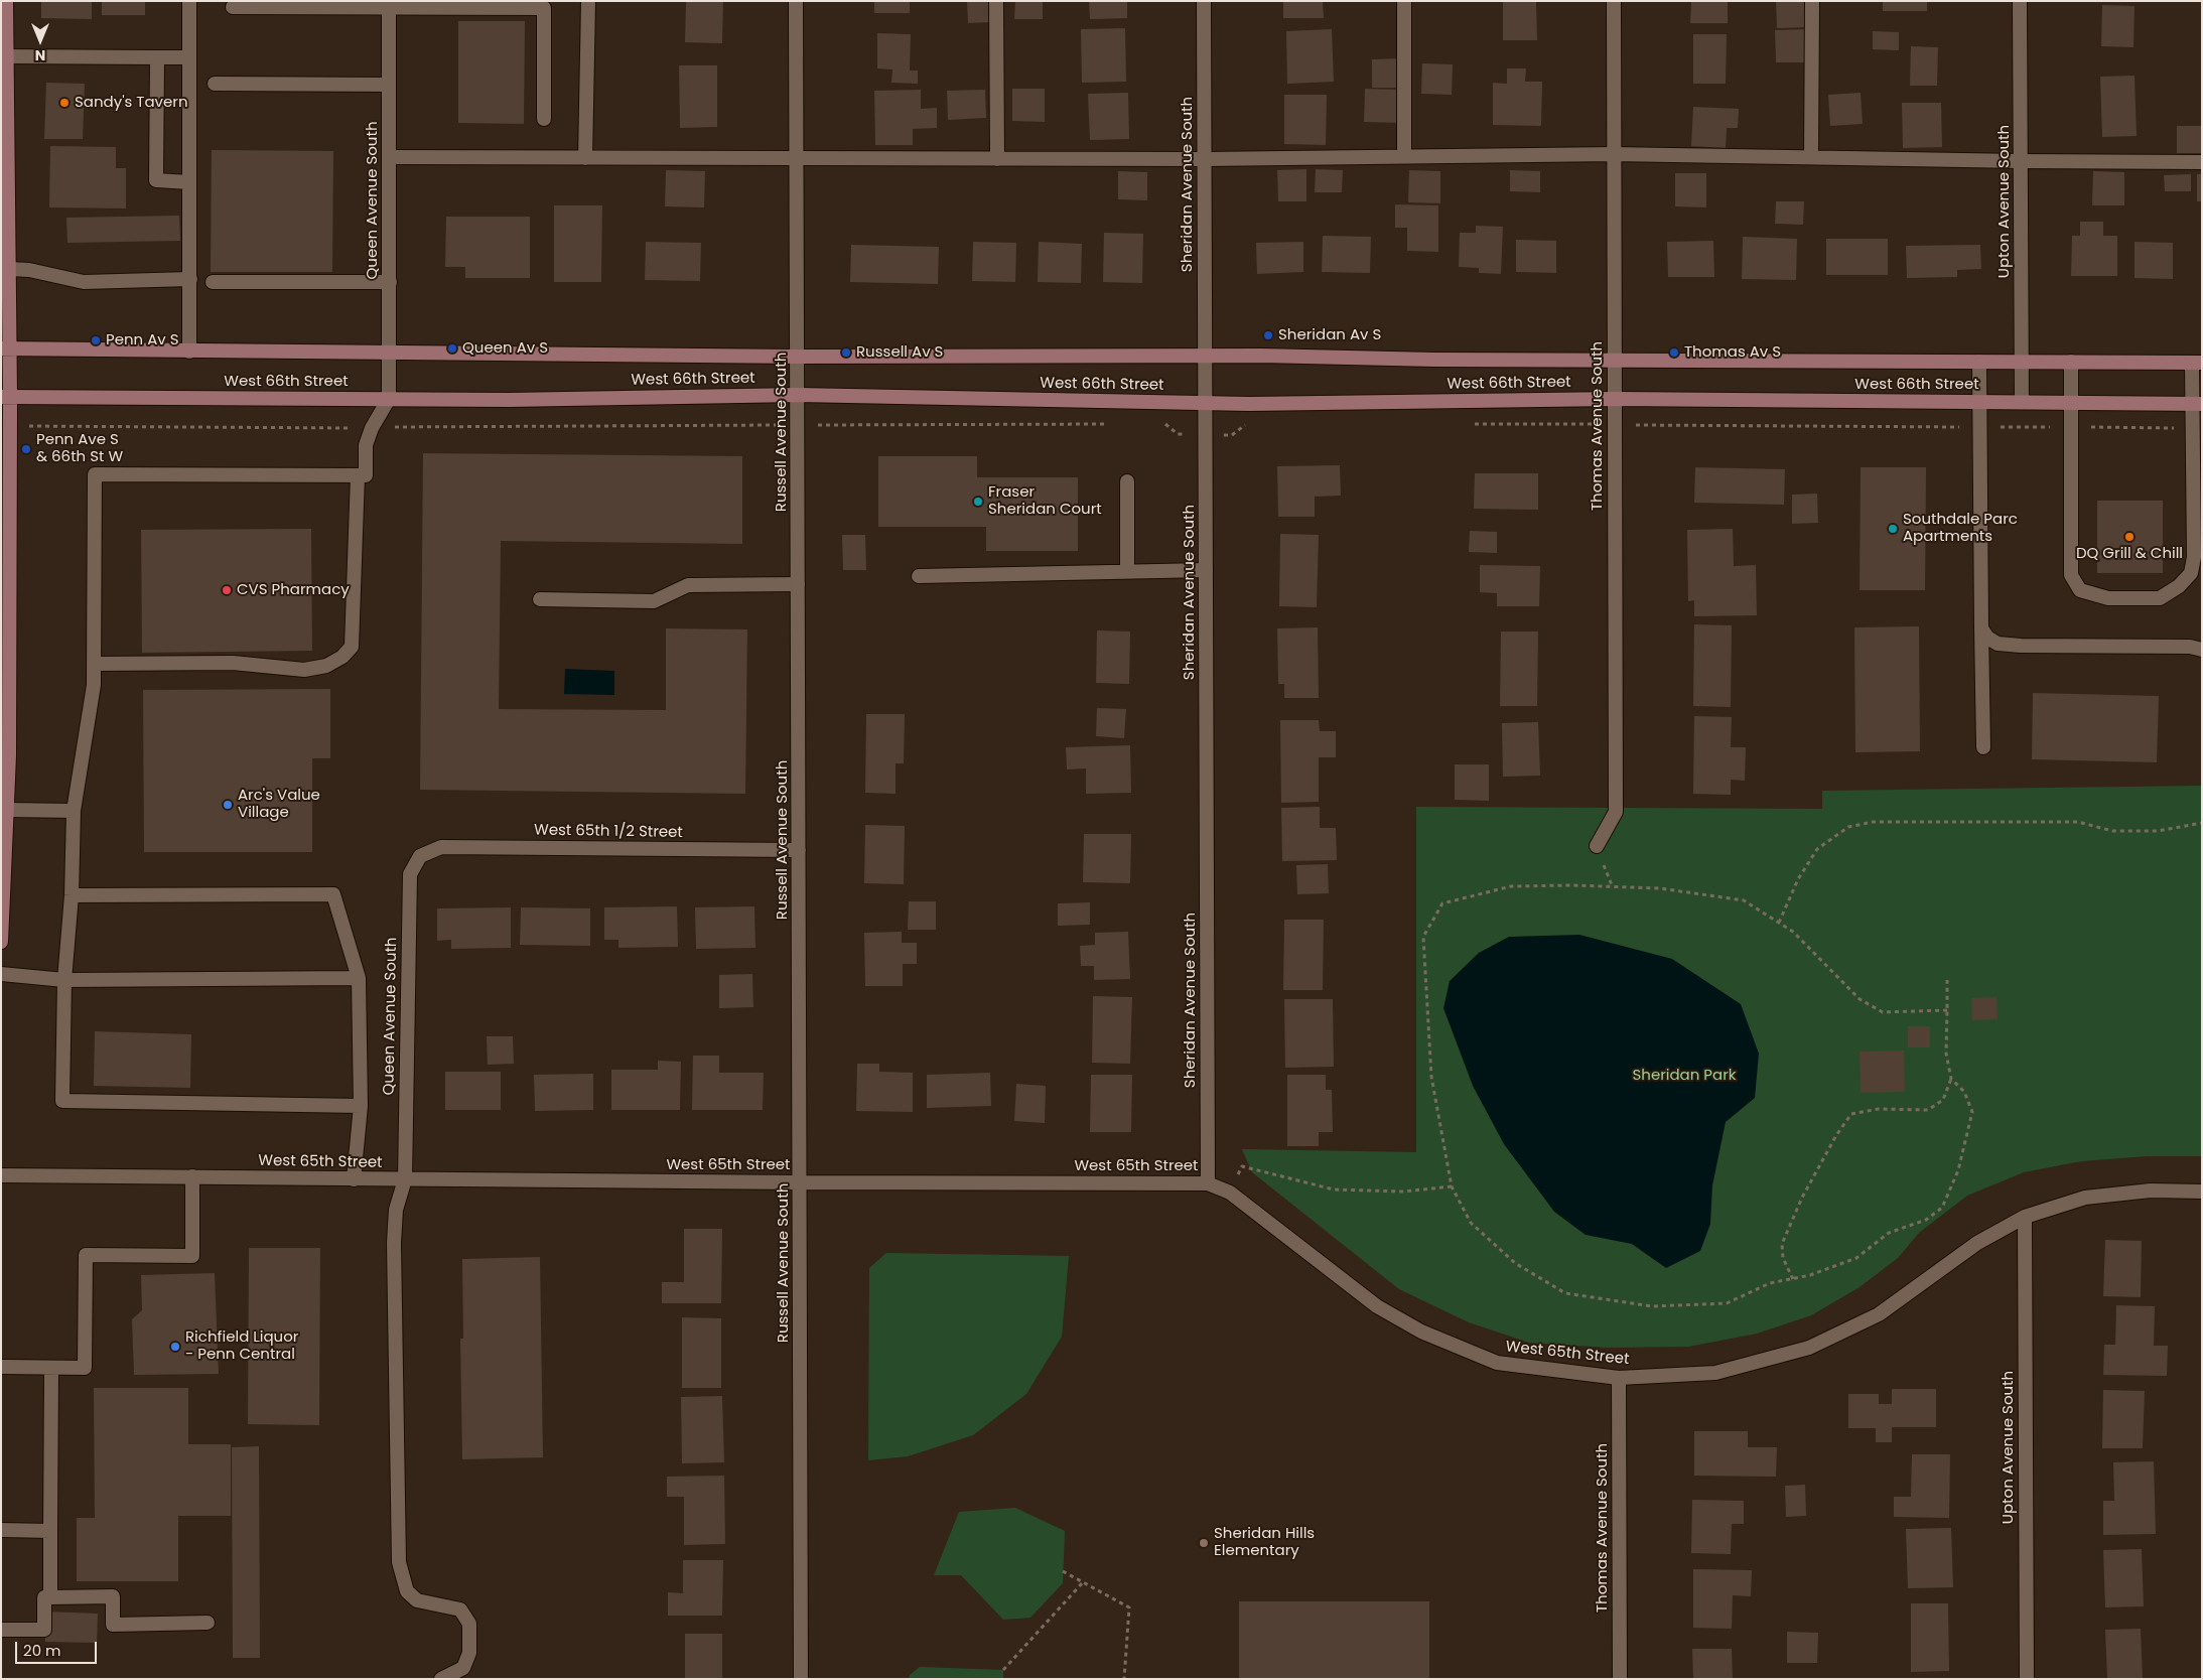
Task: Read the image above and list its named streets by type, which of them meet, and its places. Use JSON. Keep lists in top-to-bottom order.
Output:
{
  "streets": {
    "main road": ["West 66th Street"],
    "street": [
      "Sheridan Avenue South",
      "Queen Avenue South",
      "Upton Avenue South",
      "Thomas Avenue South",
      "Russell Avenue South",
      "West 65th 1/2 Street",
      "West 65th Street"
    ]
  },
  "crossings": [
    ["Sheridan Avenue South", "West 66th Street"],
    ["Sheridan Avenue South", "West 65th Street"],
    ["Queen Avenue South", "West 66th Street"],
    ["Queen Avenue South", "West 65th 1/2 Street"],
    ["Queen Avenue South", "West 65th Street"],
    ["Upton Avenue South", "West 66th Street"],
    ["Upton Avenue South", "West 65th Street"],
    ["West 66th Street", "Thomas Avenue South"],
    ["West 66th Street", "Russell Avenue South"],
    ["Thomas Avenue South", "West 65th Street"],
    ["Russell Avenue South", "West 65th 1/2 Street"],
    ["Russell Avenue South", "West 65th Street"]
  ],
  "parks": ["Sheridan Park"],
  "places": [
    "Sandy's Tavern",
    "Sheridan Av S",
    "Penn Av S",
    "Queen Av S",
    "Russell Av S",
    "Thomas Av S",
    "Penn Ave S & 66th St W",
    "Fraser Sheridan Court",
    "Southdale Parc Apartments",
    "DQ Grill & Chill",
    "CVS Pharmacy",
    "Arc's Value Village",
    "Richfield Liquor - Penn Central",
    "Sheridan Hills Elementary"
  ],
  "scale_bar": "20 m",
  "north": "bottom"
}
